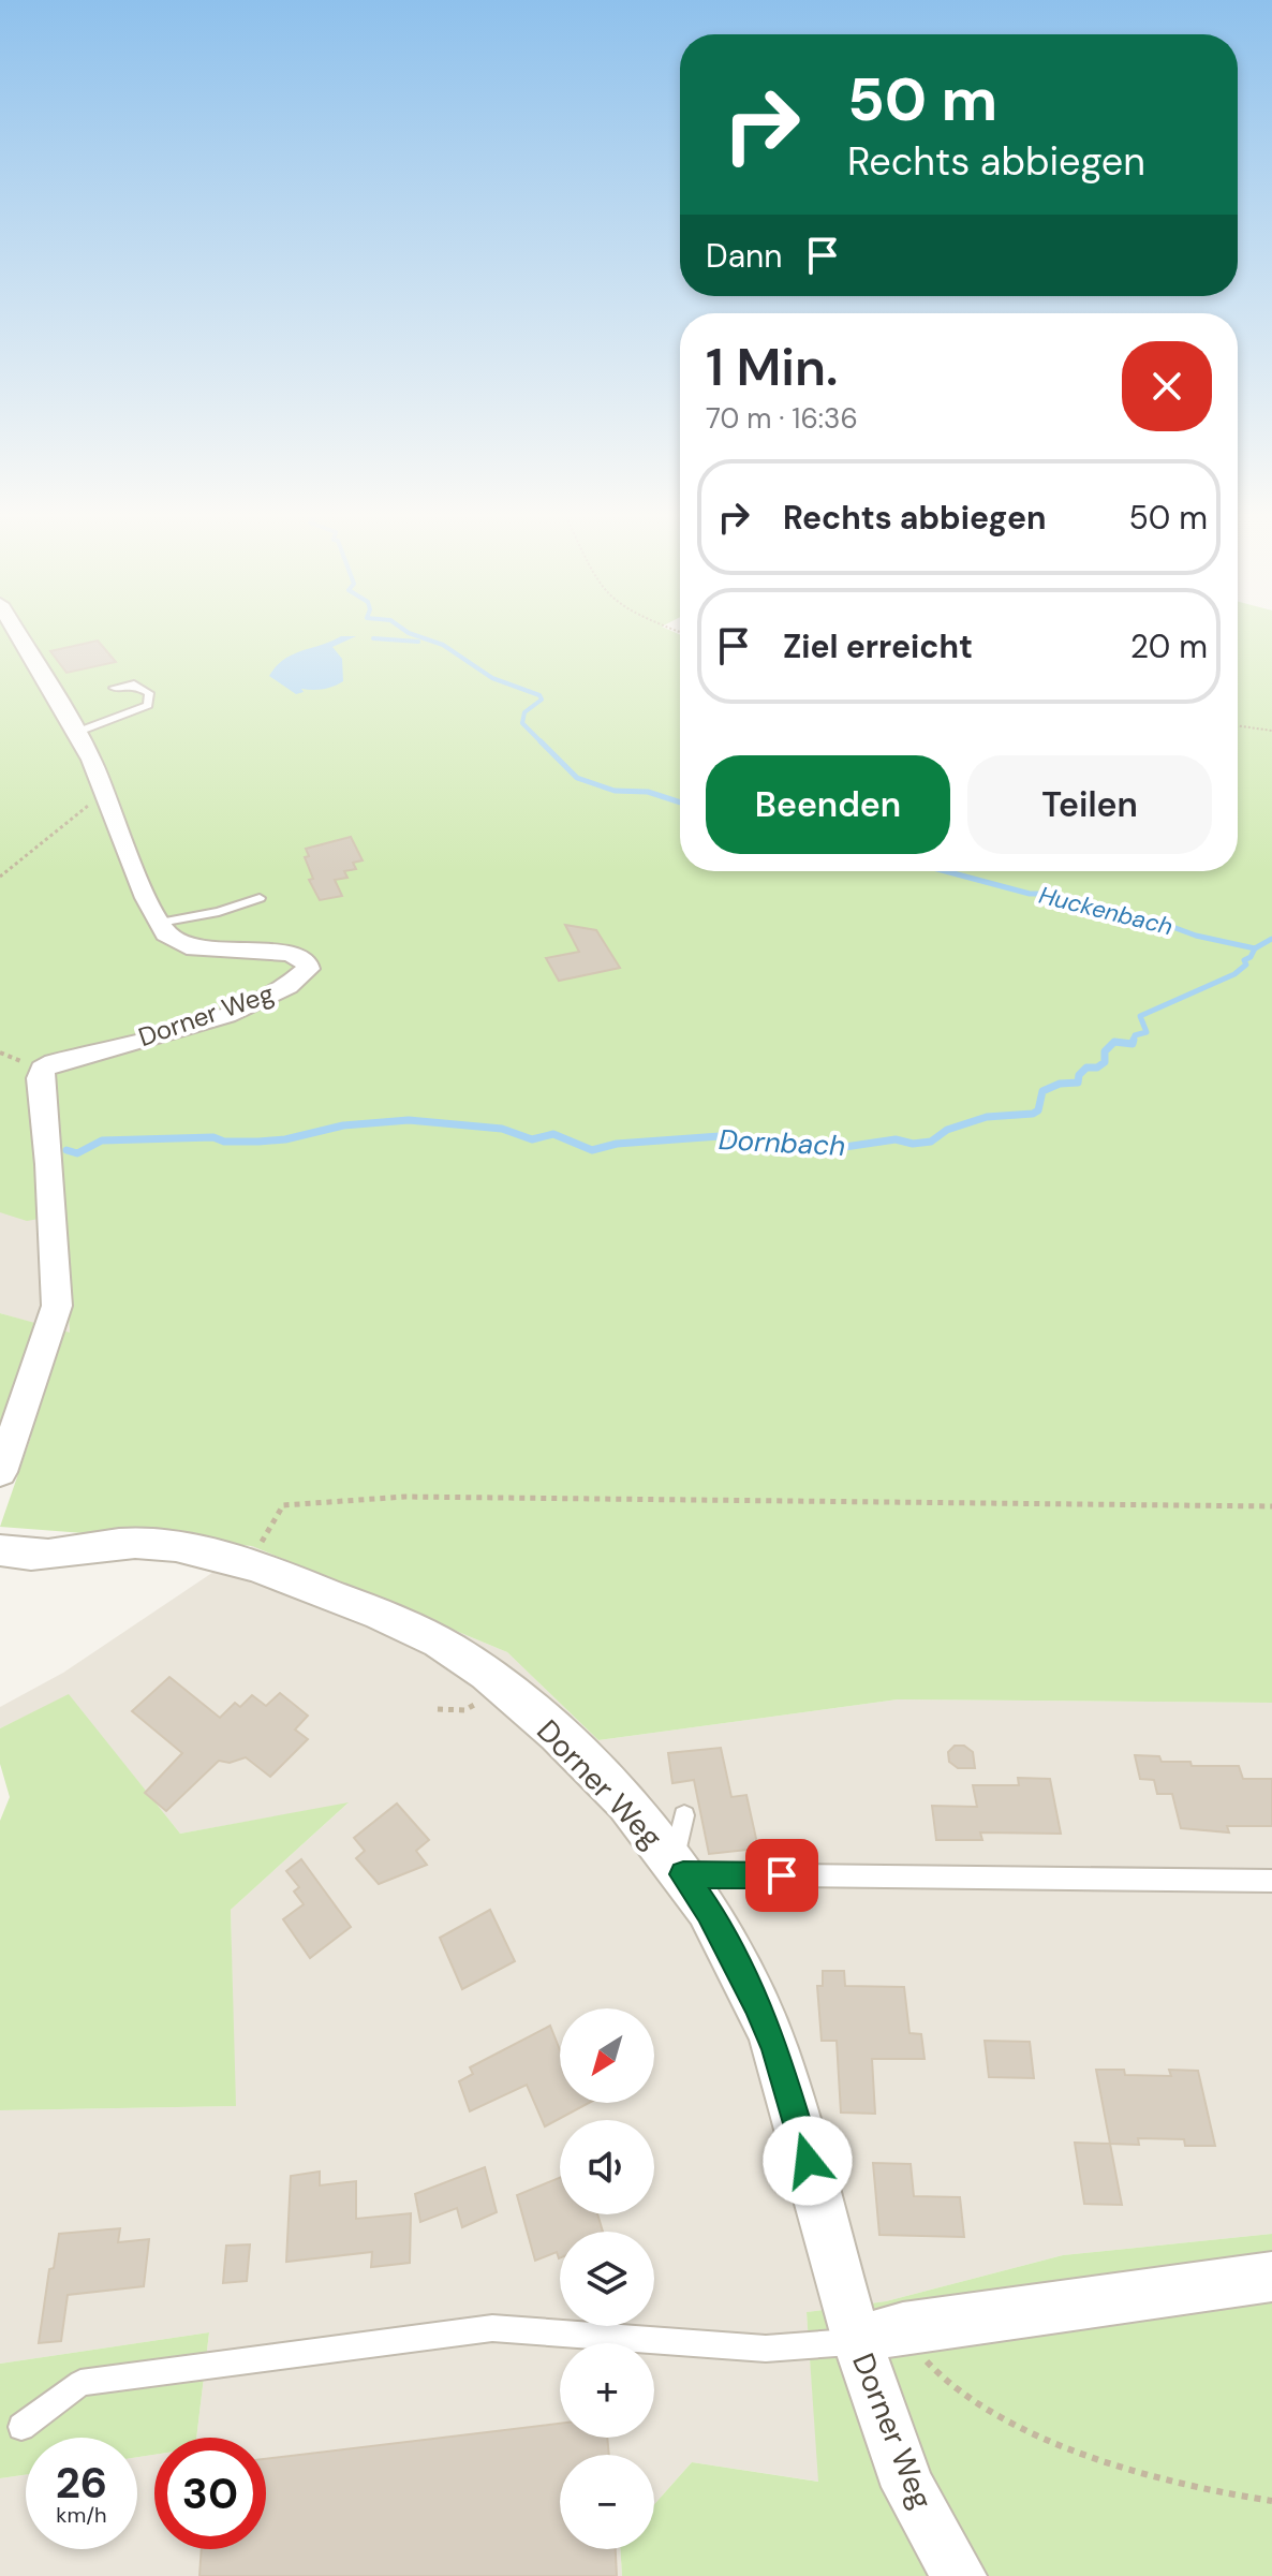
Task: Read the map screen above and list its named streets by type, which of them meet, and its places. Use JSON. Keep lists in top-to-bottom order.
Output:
{
  "streets": {
    "street": ["Dorner Weg"]
  },
  "water": ["Huckenbach", "Dornbach"],
  "north": "bottom left",
  "page": {
    "turn": ["50 m", "Rechts abbiegen"],
    "then": "Dann",
    "heading": ["1 Min.", "70 m · 16:36"],
    "list": [
      {
        "name": "Rechts abbiegen",
        "value": "50 m"
      },
      {
        "name": "Ziel erreicht",
        "value": "20 m"
      }
    ],
    "buttons": ["Beenden", "Teilen"],
    "map_buttons": ["+", "−"],
    "speed": "26 km/h",
    "limit": "30"
  }
}
